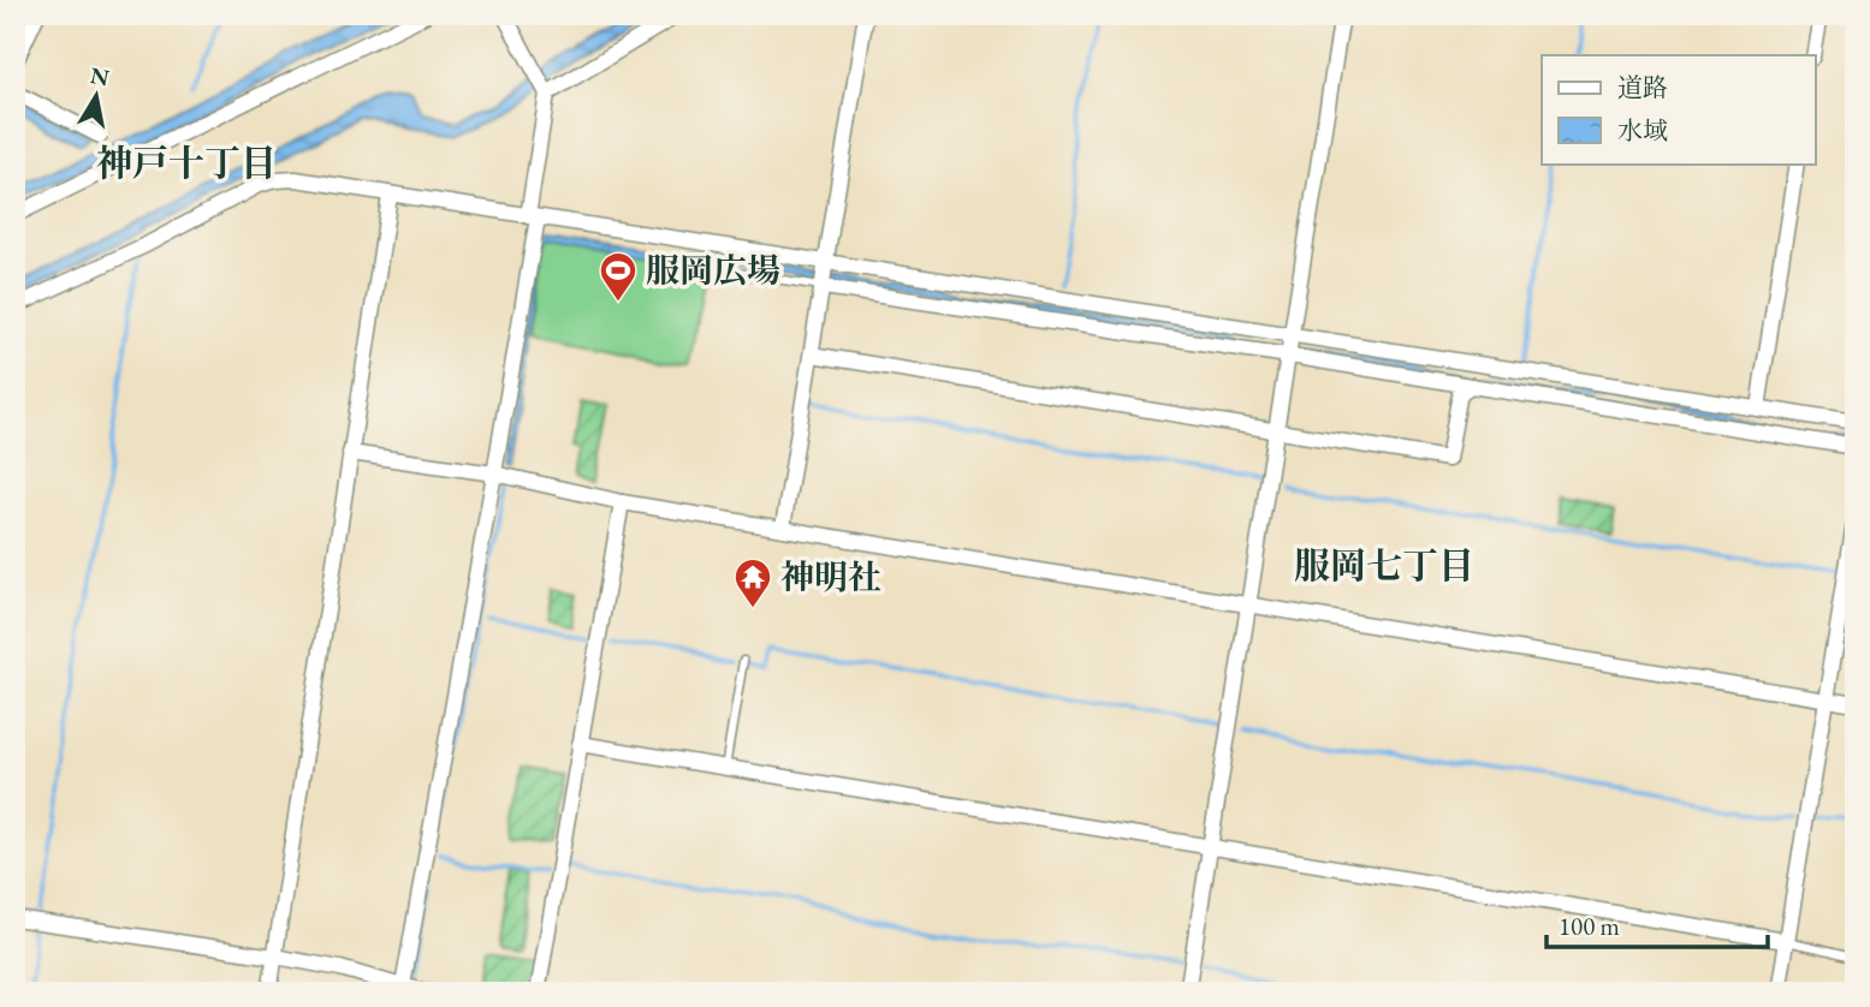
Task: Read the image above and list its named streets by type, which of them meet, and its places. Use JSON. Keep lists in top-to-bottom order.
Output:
{
  "districts": ["神戸十丁目", "服岡七丁目"],
  "places": {
    "sports": ["服岡広場"],
    "temple": ["神明社"]
  },
  "legend": ["道路", "水域"],
  "scale_bar": "100 m",
  "north": "top"
}
